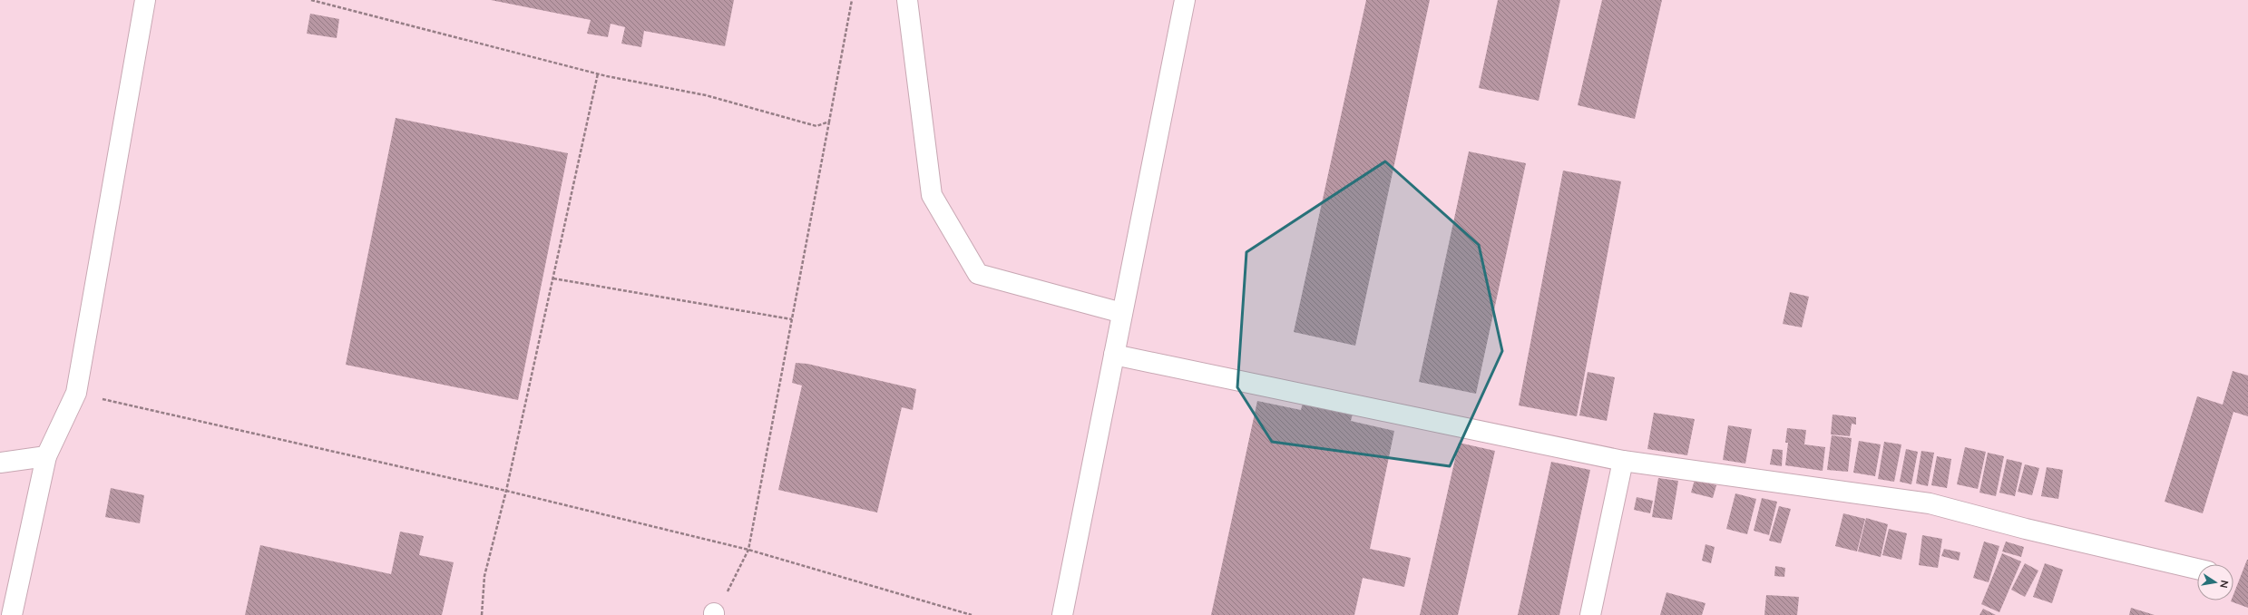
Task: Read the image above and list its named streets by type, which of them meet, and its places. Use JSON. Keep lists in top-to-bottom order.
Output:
{
  "north": "right"
}
